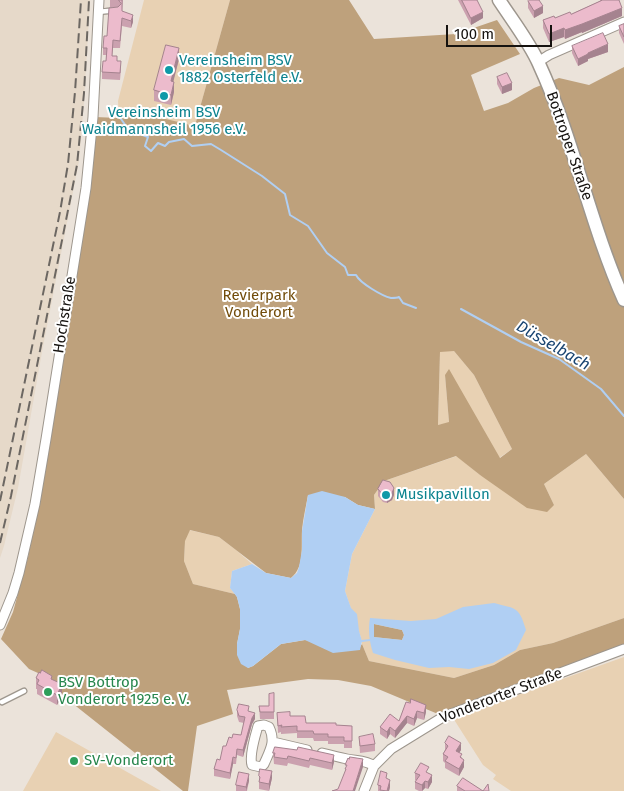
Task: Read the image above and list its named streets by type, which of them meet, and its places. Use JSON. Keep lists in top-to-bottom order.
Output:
{
  "streets": {
    "main road": ["Bottroper Straße"],
    "street": ["Hochstraße", "Vonderorter Straße"]
  },
  "water": ["Düsselbach"],
  "parks": ["Revierpark Vonderort"],
  "places": [
    "Vereinsheim BSV 1882 Osterfeld e.V.",
    "Vereinsheim BSV Waidmannsheil 1956 e.V.",
    "Musikpavillon",
    "BSV Bottrop Vonderort 1925 e. V.",
    "SV-Vonderort"
  ],
  "scale_bar": "100 m"
}
